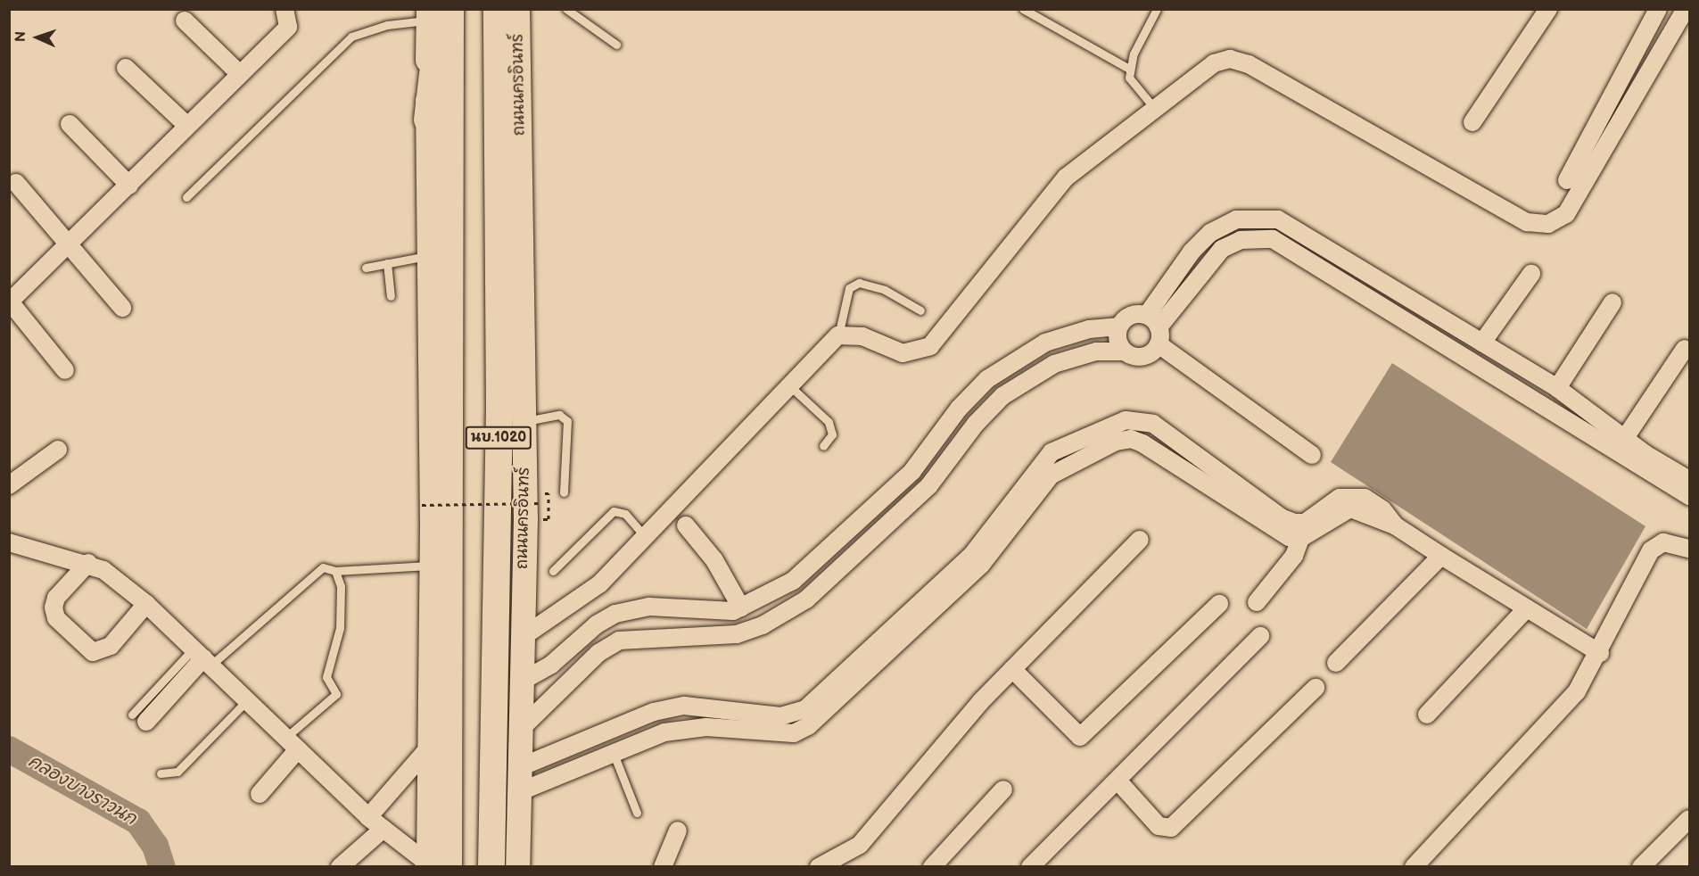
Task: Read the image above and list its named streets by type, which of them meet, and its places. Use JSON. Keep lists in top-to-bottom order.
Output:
{
  "streets": {
    "main road": ["ถนนนครอินทร์", "นบ.1020"]
  },
  "water": ["คลองบางราวนก"],
  "north": "left"
}
